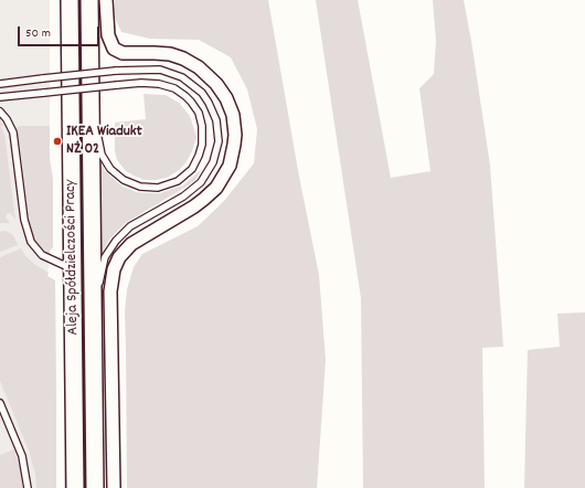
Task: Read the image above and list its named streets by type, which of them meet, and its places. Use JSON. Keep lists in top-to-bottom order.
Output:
{
  "streets": {
    "main road": ["Aleja Spółdzielczości Pracy"]
  },
  "places": ["IKEA Wiadukt NŻ 02"],
  "scale_bar": "50 m"
}
